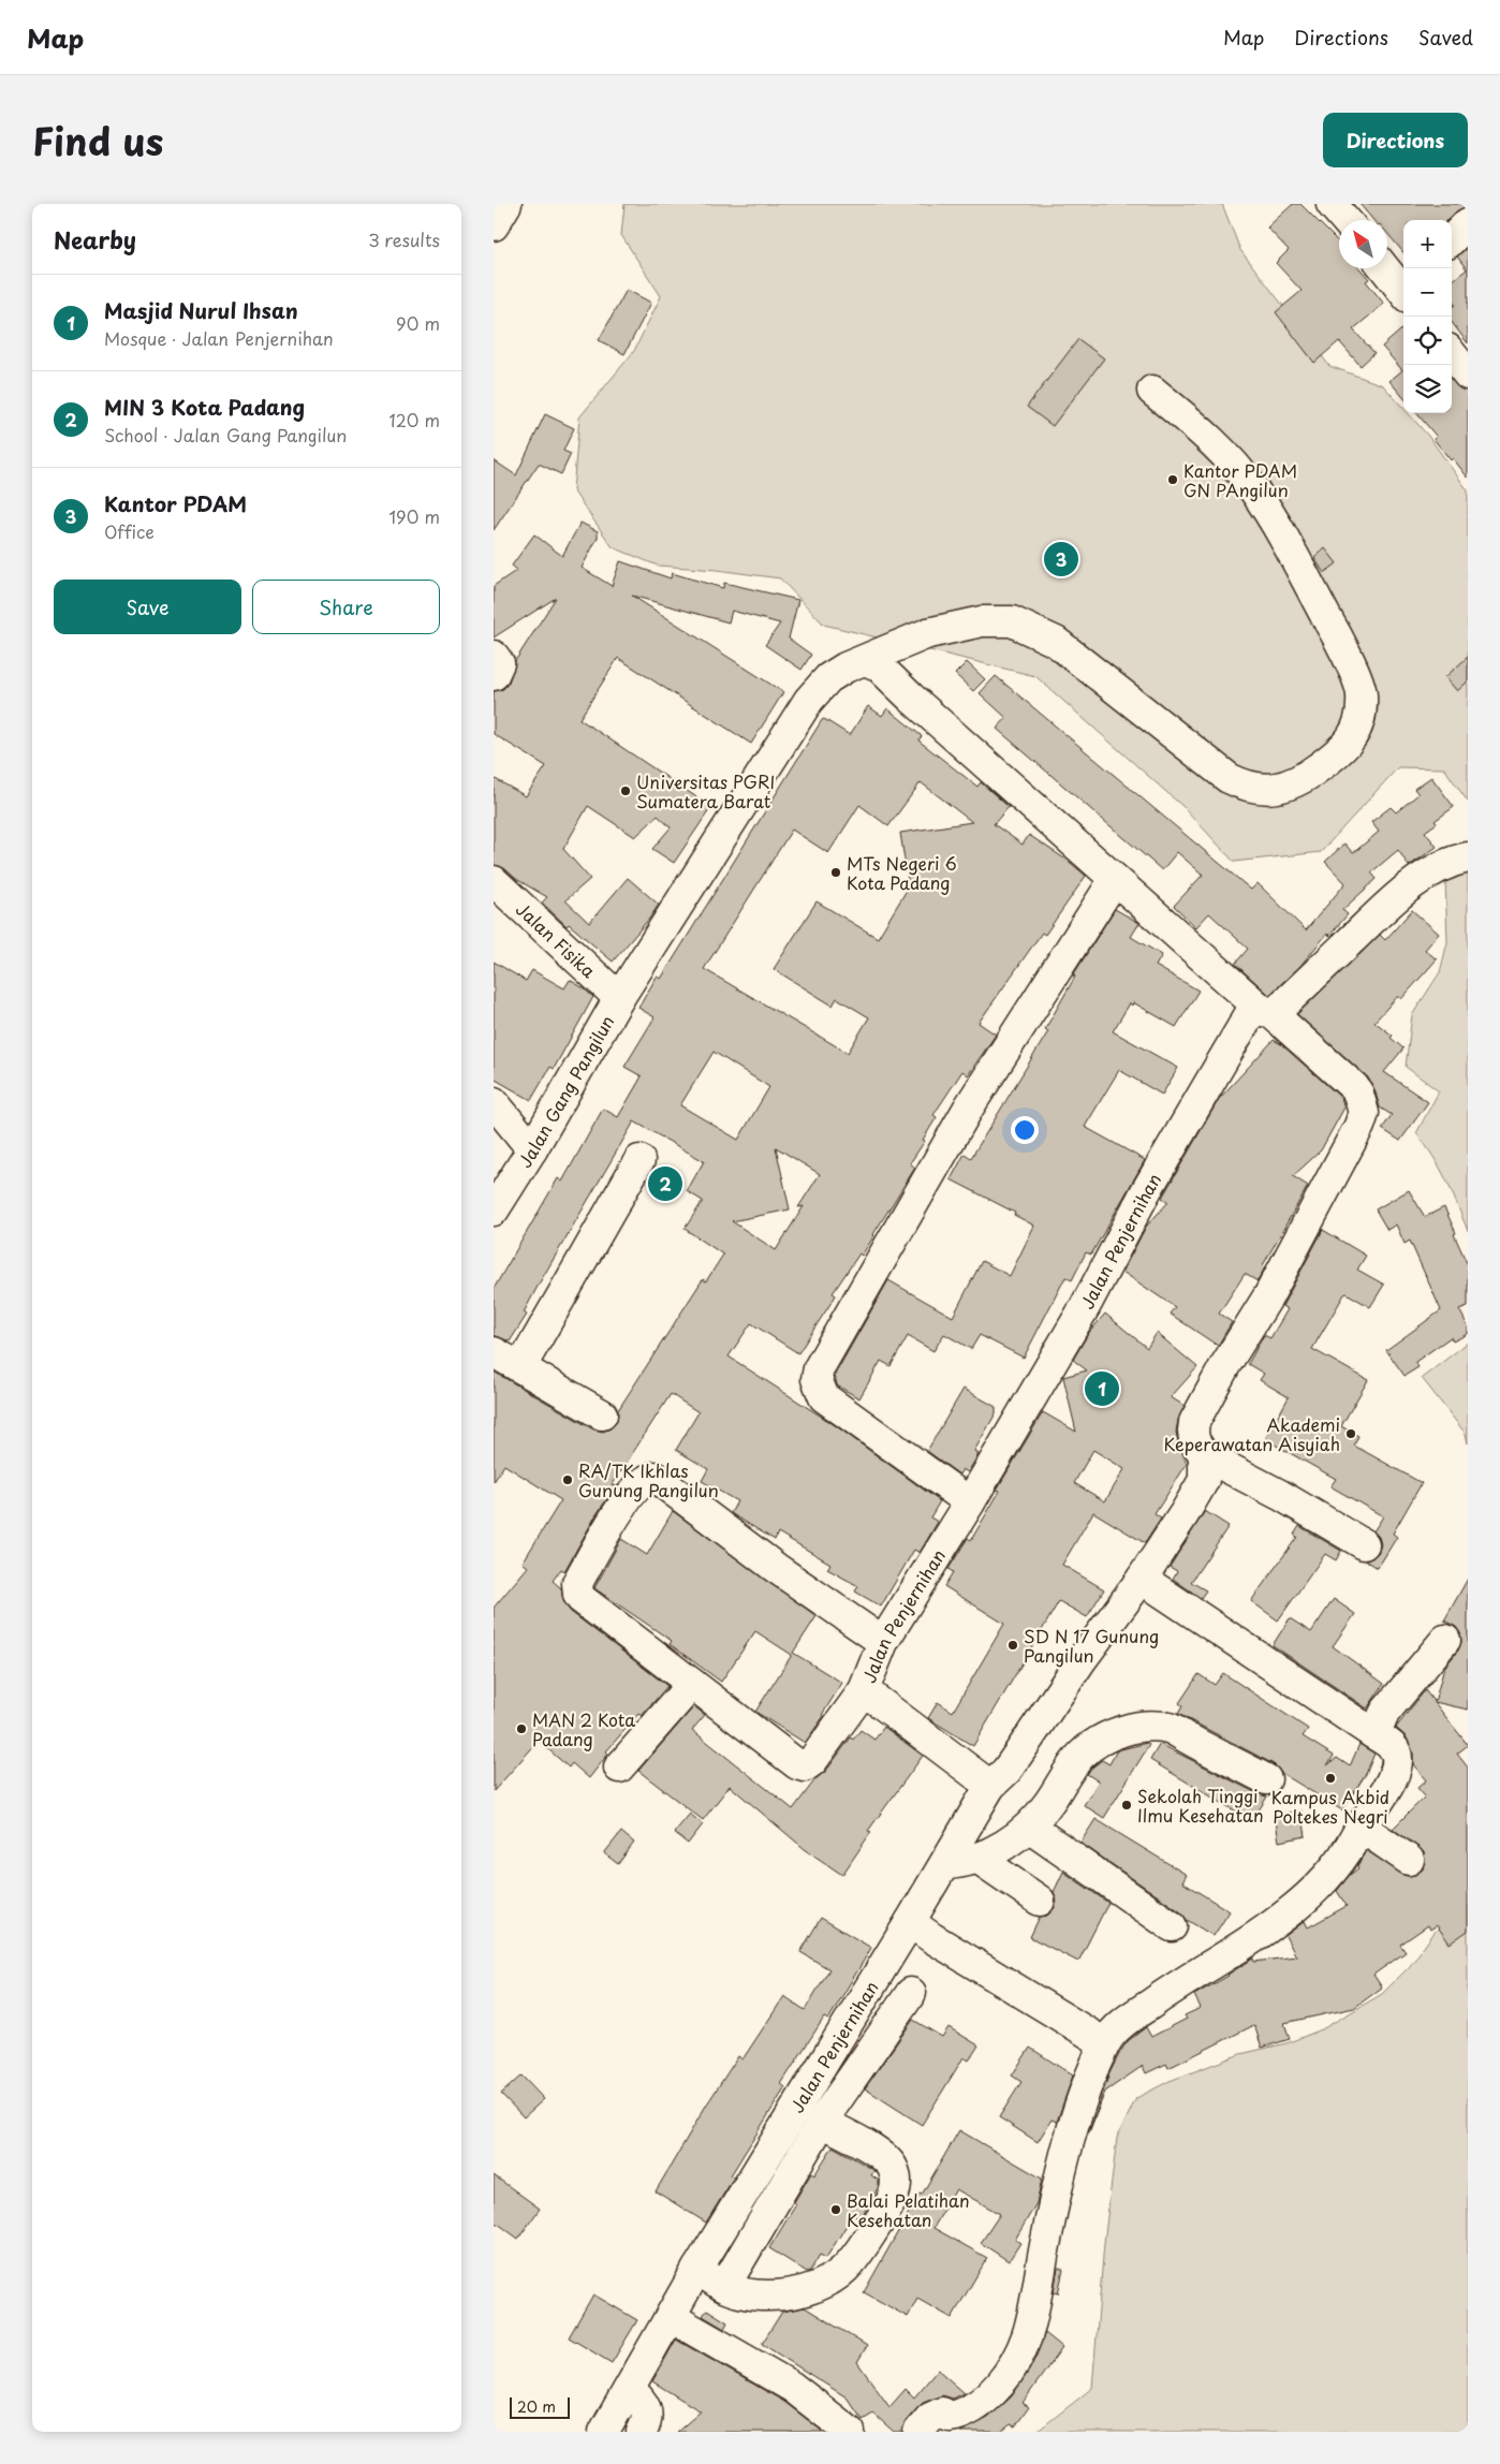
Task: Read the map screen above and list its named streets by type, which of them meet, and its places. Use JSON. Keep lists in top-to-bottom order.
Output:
{
  "streets": {
    "street": ["Jalan Fisika", "Jalan Gang Pangilun", "Jalan Penjernihan"]
  },
  "crossings": [
    ["Jalan Fisika", "Jalan Gang Pangilun"]
  ],
  "places": [
    "Kantor PDAM GN PAngilun",
    "Universitas PGRI Sumatera Barat",
    "MTs Negeri 6 Kota Padang",
    "Akademi Keperawatan Aisyiah",
    "RA/TK Ikhlas Gunung Pangilun",
    "SD N 17 Gunung Pangilun",
    "MAN 2 Kota Padang",
    "Kampus Akbid Poltekes Negri",
    "Sekolah Tinggi Ilmu Kesehatan",
    "Balai Pelatihan Kesehatan"
  ],
  "scale_bar": "20 m",
  "north": "top left",
  "page": {
    "header": "Map",
    "nav": ["Map", "Directions", "Saved"],
    "title": "Find us",
    "buttons": [
      "Directions",
      ["Save", "Share"]
    ],
    "heading": ["Nearby", "3 results"],
    "map_buttons": ["+", "−"],
    "list": [
      {
        "mark": "1",
        "name": "Masjid Nurul Ihsan",
        "note": "Mosque · Jalan Penjernihan",
        "value": "90 m"
      },
      {
        "mark": "2",
        "name": "MIN 3 Kota Padang",
        "note": "School · Jalan Gang Pangilun",
        "value": "120 m"
      },
      {
        "mark": "3",
        "name": "Kantor PDAM",
        "note": "Office",
        "value": "190 m"
      }
    ],
    "pins": ["3", "2", "1"],
    "scale": "20 m"
  }
}
